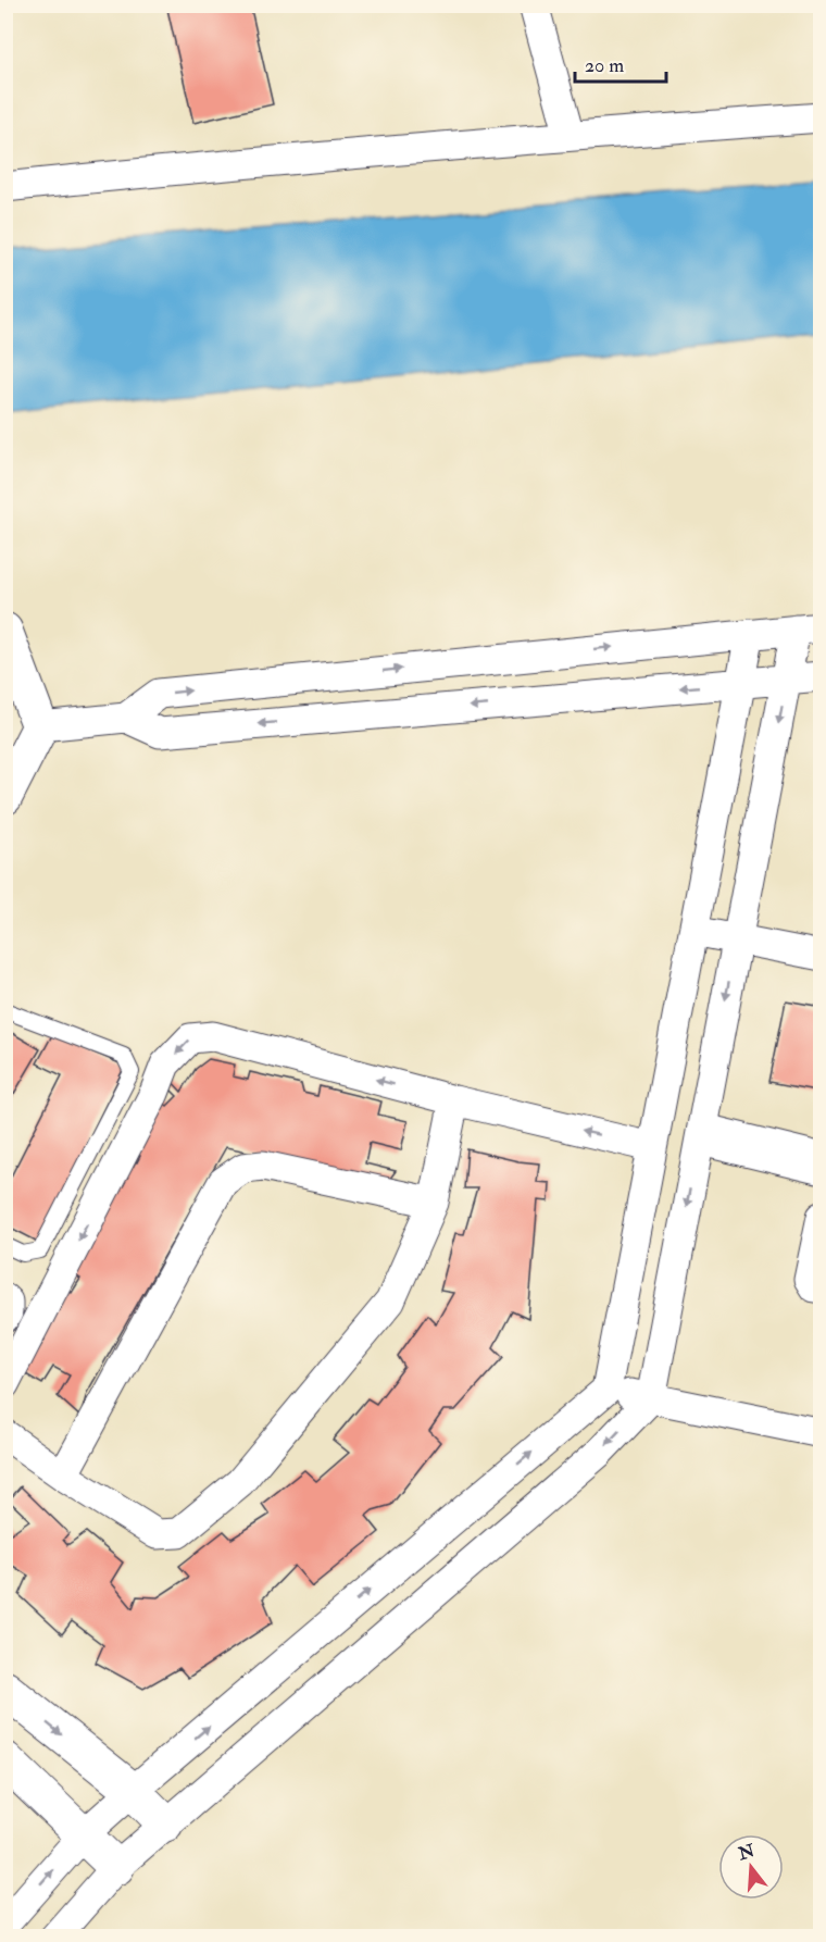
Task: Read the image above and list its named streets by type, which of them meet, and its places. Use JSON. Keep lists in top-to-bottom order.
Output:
{
  "scale_bar": "20 m",
  "north": "top"
}
